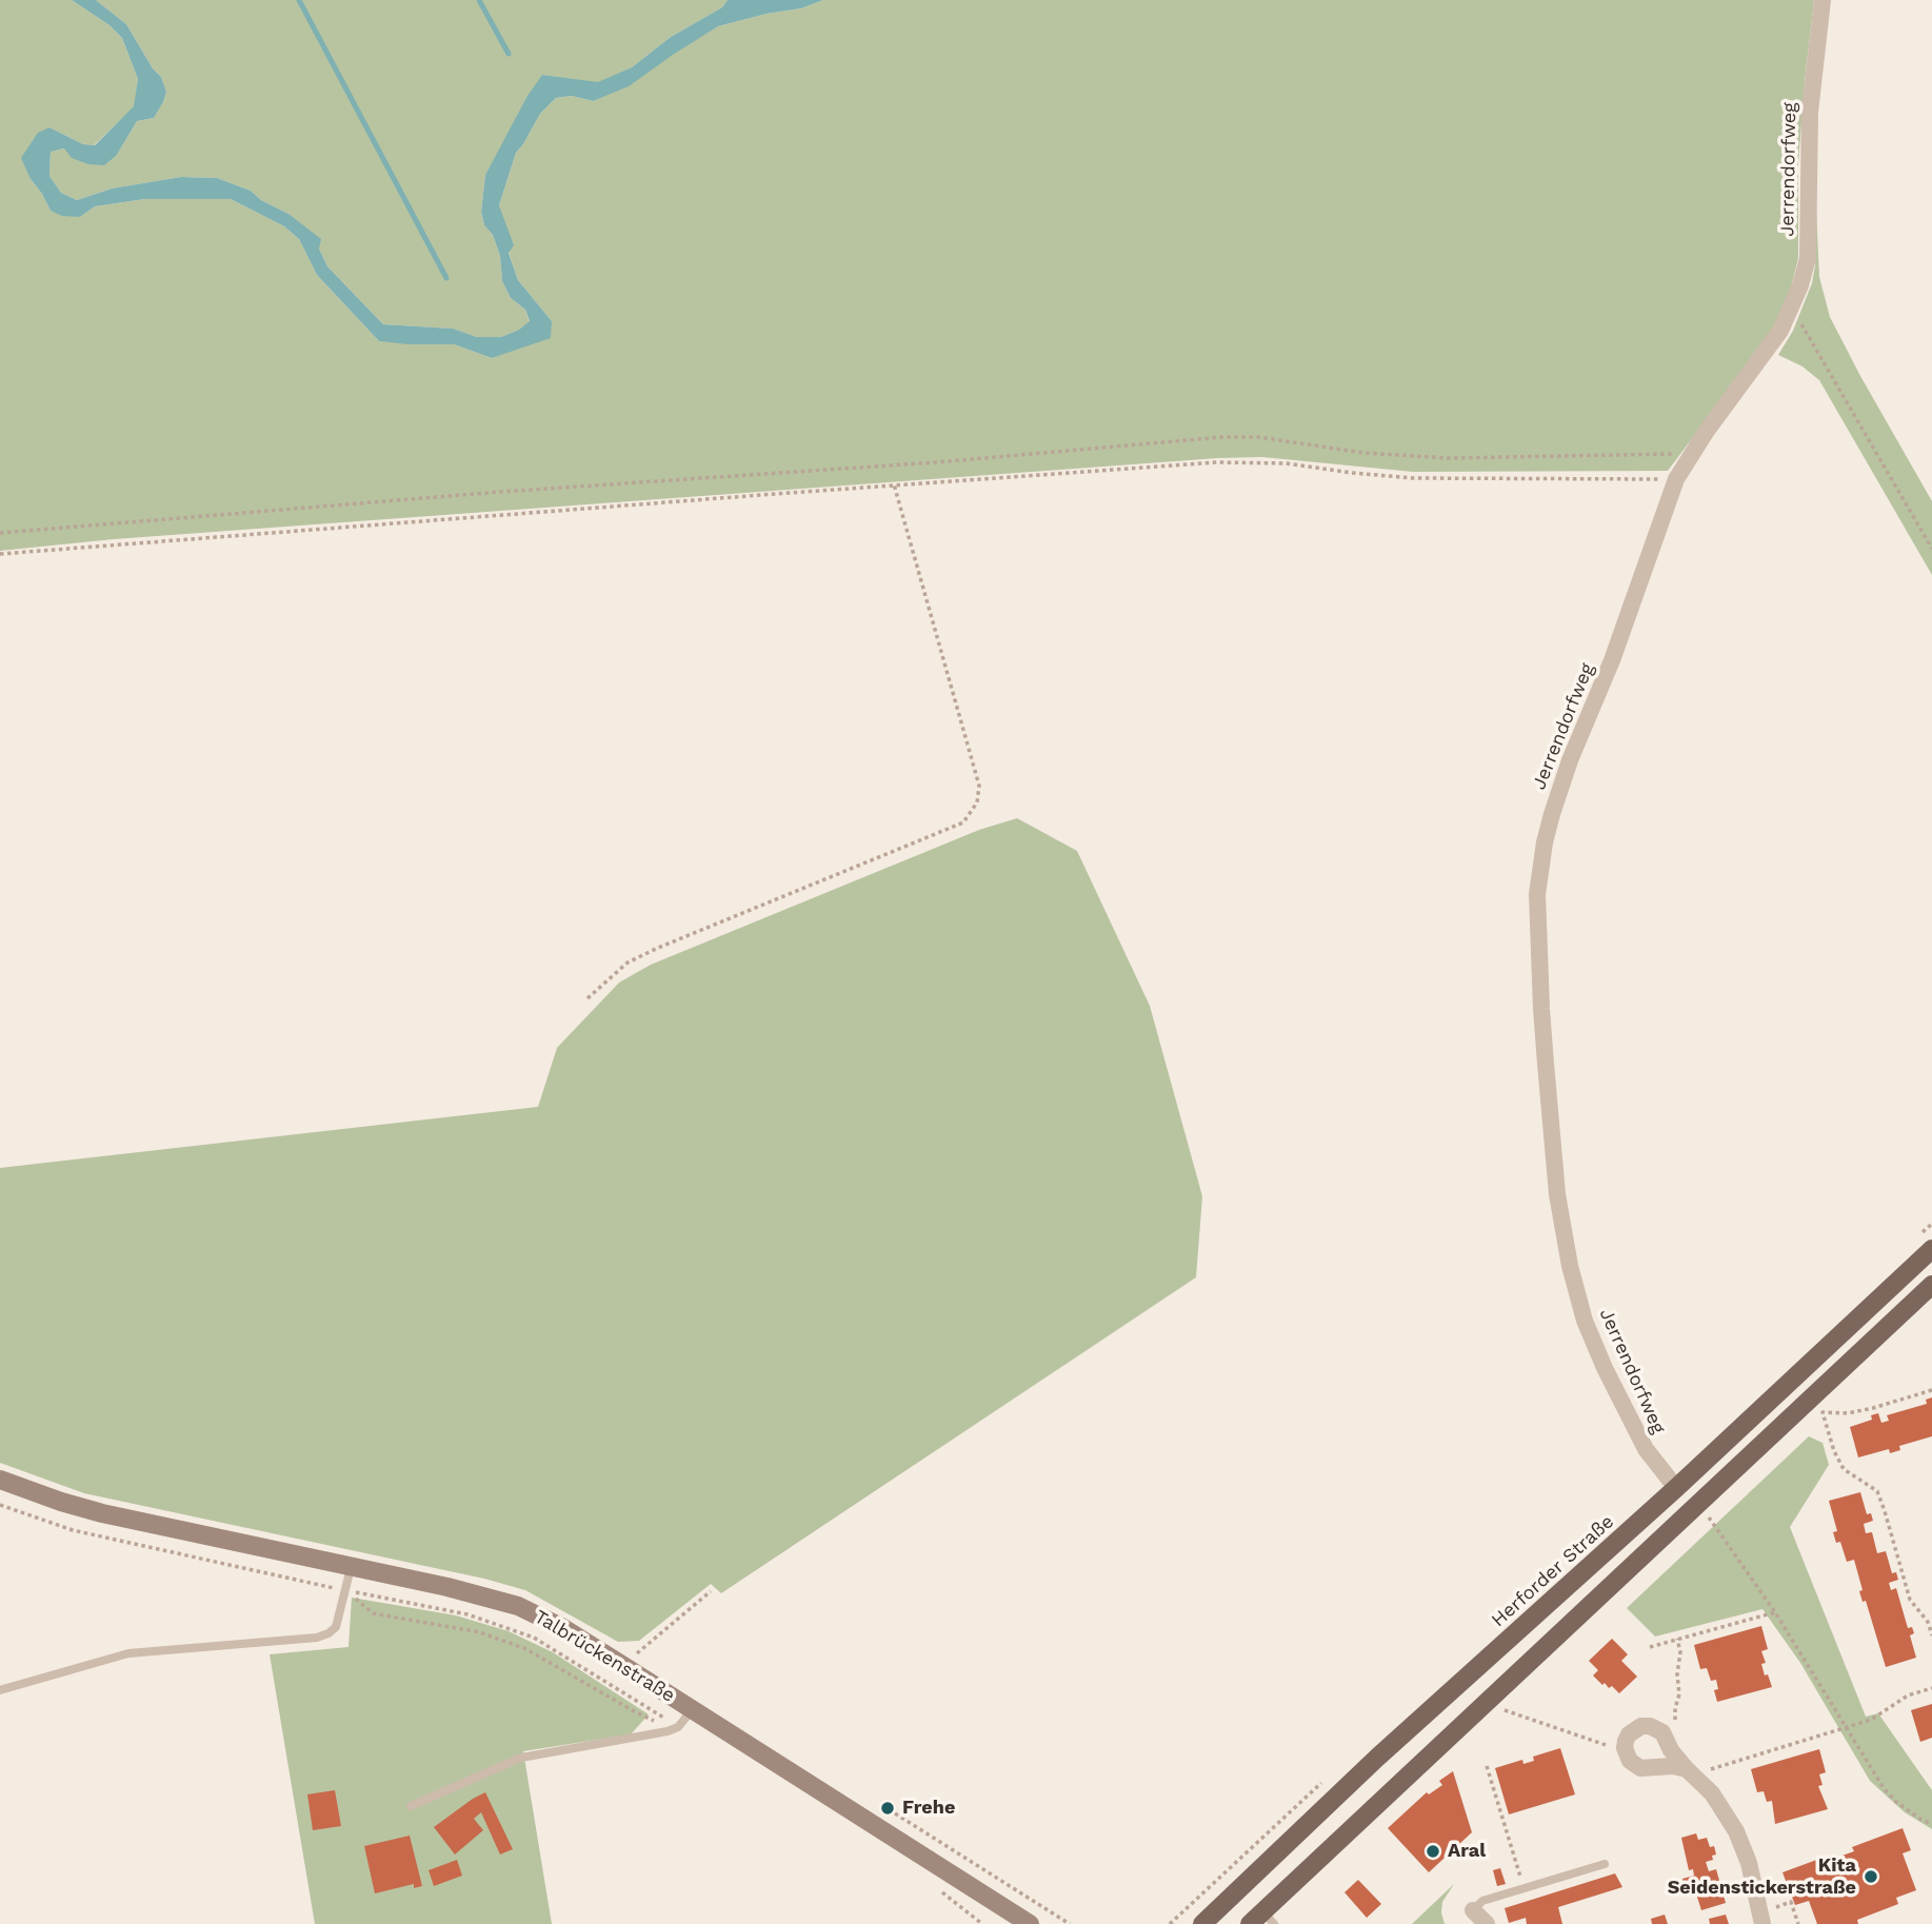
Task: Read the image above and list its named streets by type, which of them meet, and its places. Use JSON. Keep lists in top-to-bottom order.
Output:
{
  "streets": {
    "main road": ["Herforder Straße", "Talbrückenstraße"],
    "street": ["Jerrendorfweg"]
  },
  "crossings": [
    ["Jerrendorfweg", "Herforder Straße"]
  ],
  "places": ["Frehe", "Aral", "Kita Seidenstickerstraße"]
}
